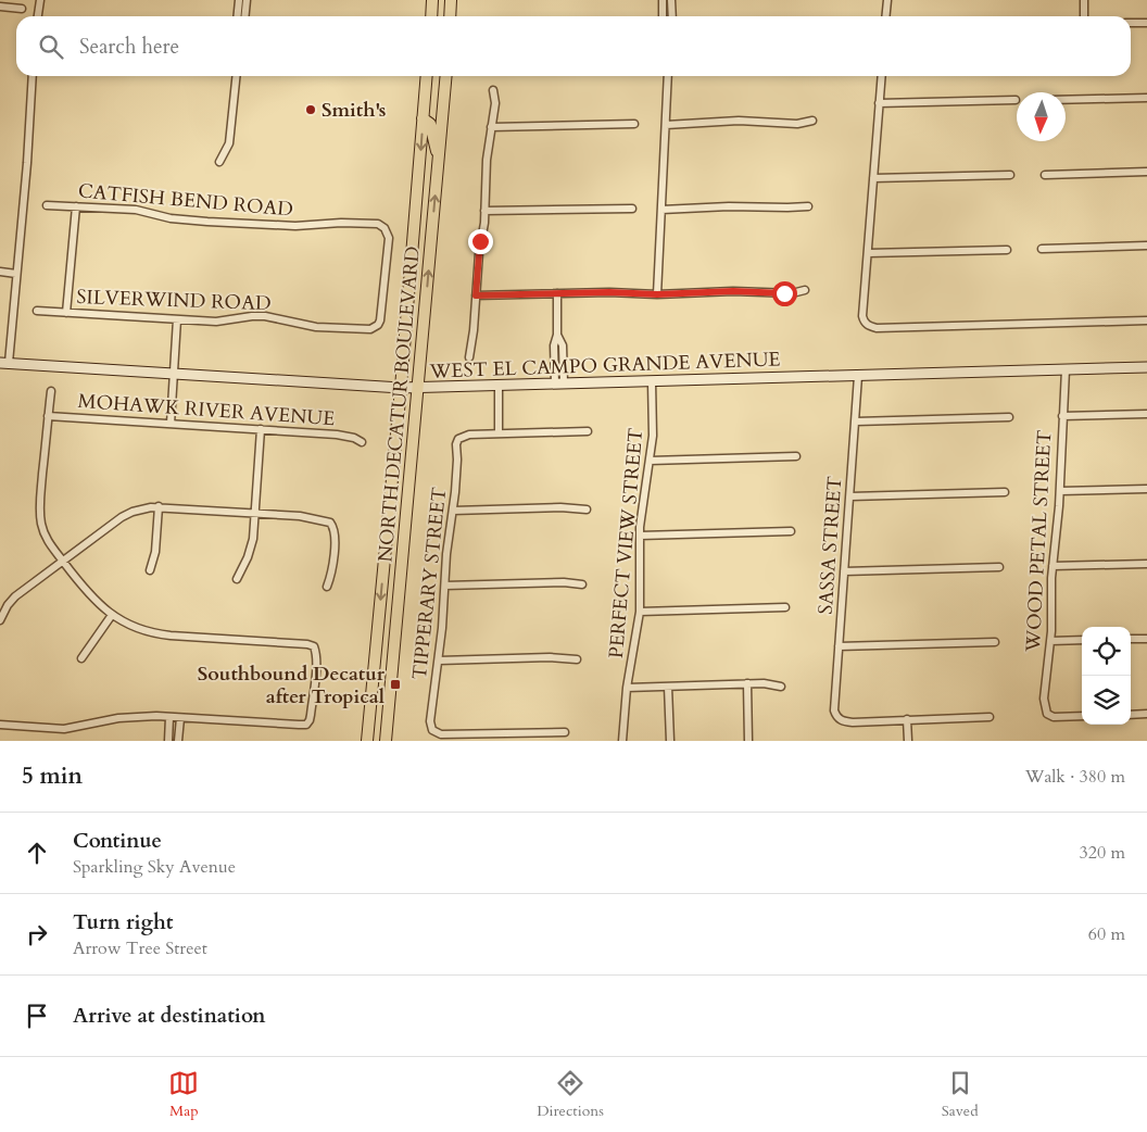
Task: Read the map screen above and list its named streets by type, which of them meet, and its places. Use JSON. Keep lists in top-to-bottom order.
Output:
{
  "streets": {
    "main road": ["NORTH DECATUR BOULEVARD"],
    "street": [
      "CATFISH BEND ROAD",
      "SILVERWIND ROAD",
      "WEST EL CAMPO GRANDE AVENUE",
      "MOHAWK RIVER AVENUE",
      "WOOD PETAL STREET",
      "PERFECT VIEW STREET",
      "SASSA STREET",
      "TIPPERARY STREET"
    ]
  },
  "crossings": [
    ["CATFISH BEND ROAD", "SILVERWIND ROAD"],
    ["WEST EL CAMPO GRANDE AVENUE", "NORTH DECATUR BOULEVARD"],
    ["WEST EL CAMPO GRANDE AVENUE", "WOOD PETAL STREET"],
    ["WEST EL CAMPO GRANDE AVENUE", "PERFECT VIEW STREET"],
    ["WEST EL CAMPO GRANDE AVENUE", "SASSA STREET"]
  ],
  "places": {
    "other": ["Smith's"],
    "transit": ["Southbound Decatur after Tropical"]
  },
  "north": "bottom",
  "page": {
    "search": "Search here",
    "heading": ["5 min", "Walk · 380 m"],
    "list": [
      ["Continue", "Sparkling Sky Avenue", "320 m"],
      ["Turn right", "Arrow Tree Street", "60 m"],
      "Arrive at destination"
    ],
    "nav": ["Map", "Directions", "Saved"]
  }
}
